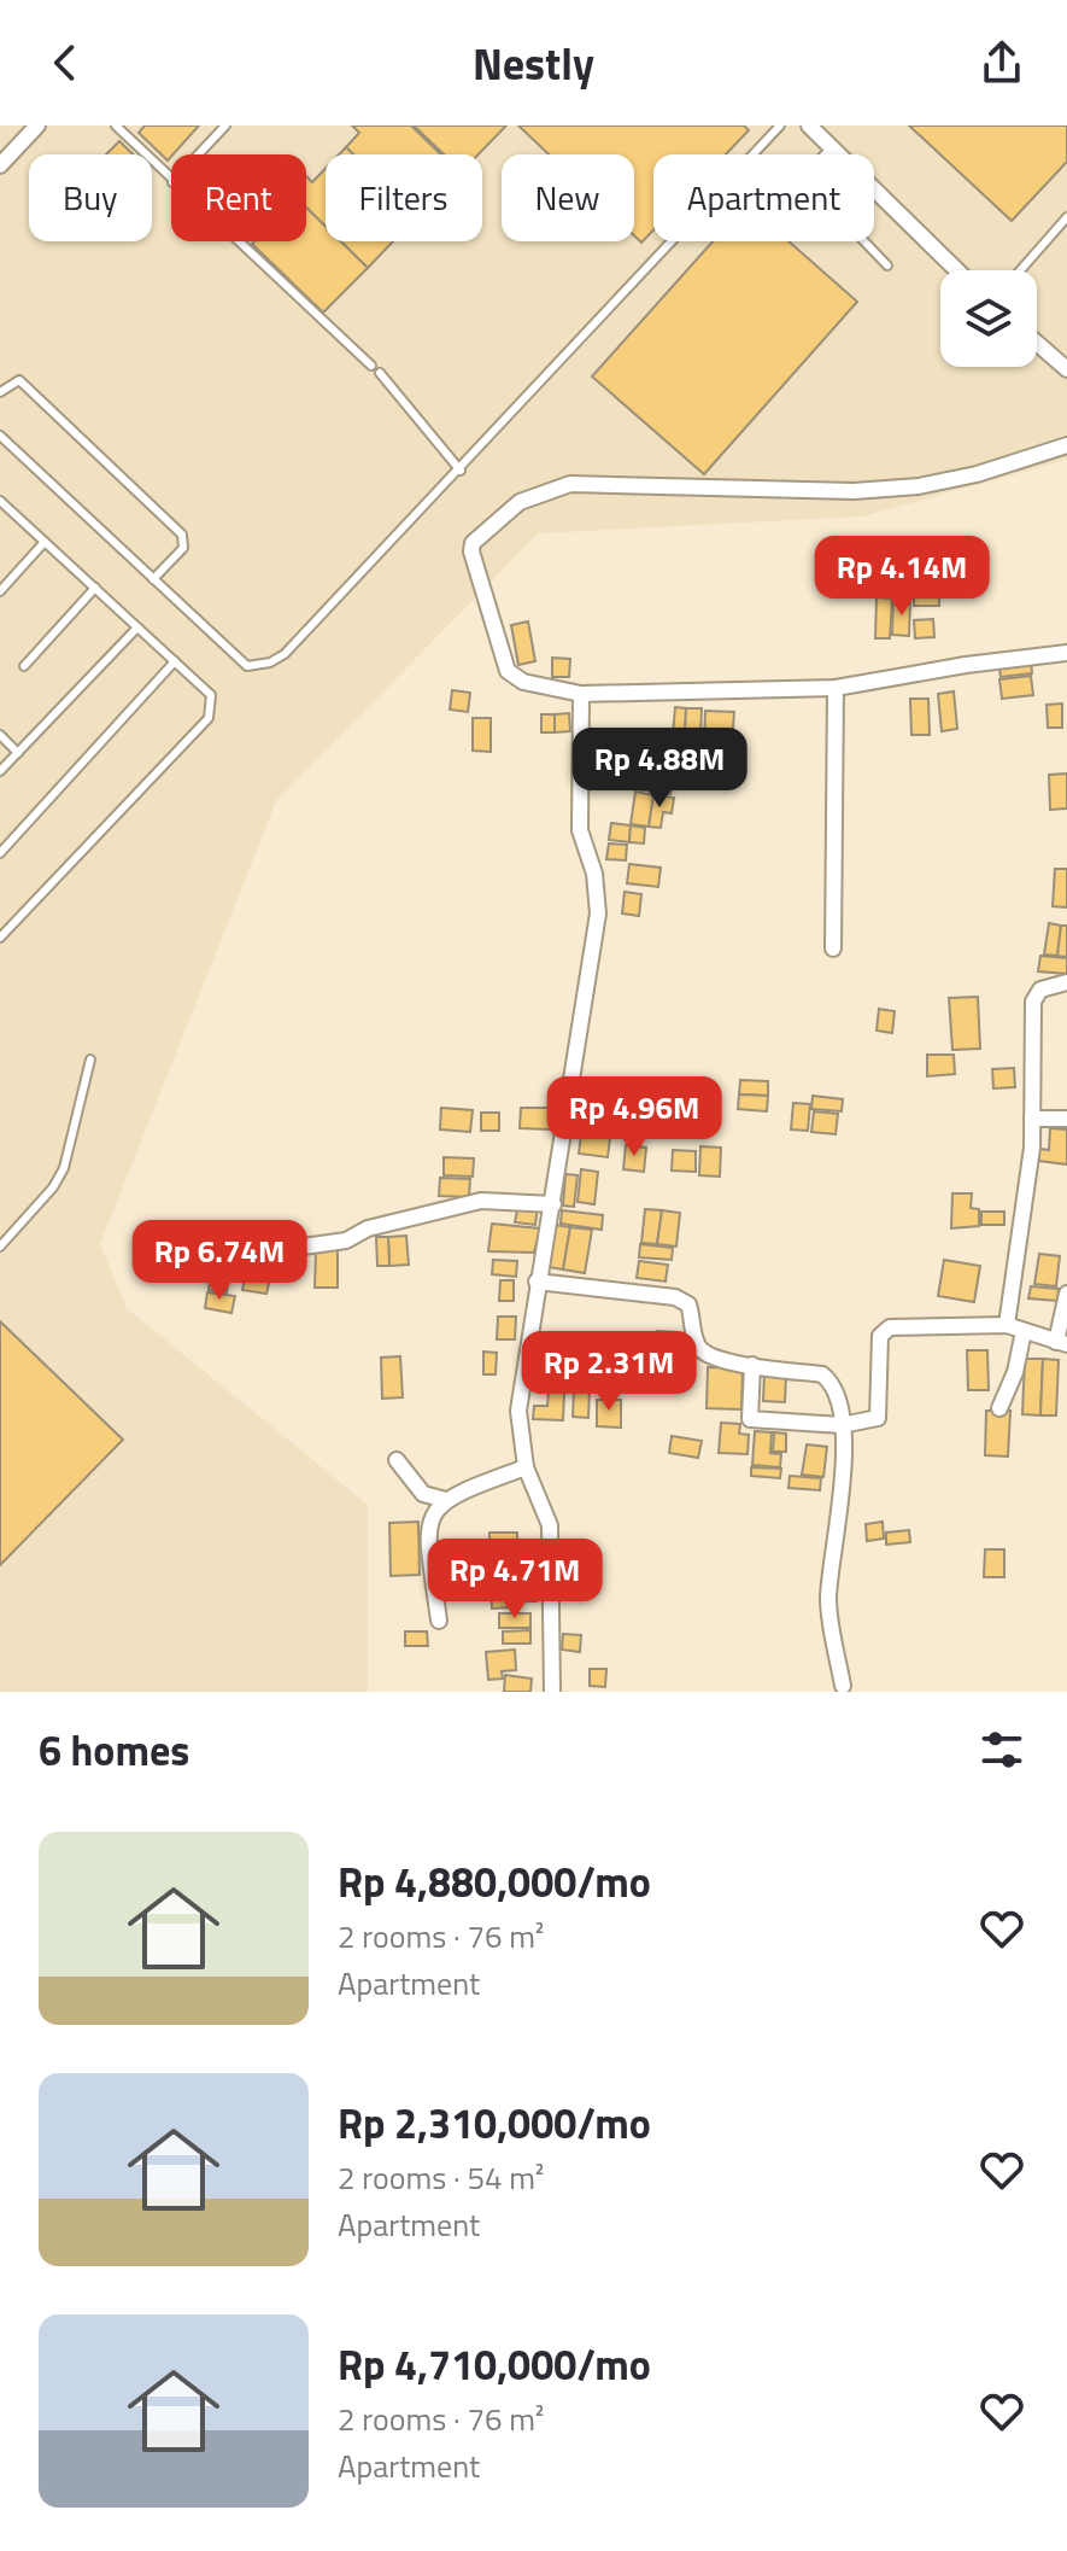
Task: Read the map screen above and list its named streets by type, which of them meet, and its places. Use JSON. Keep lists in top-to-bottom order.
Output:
{
  "page": {
    "header": "Nestly",
    "chip": [
      "Buy",
      "Rent",
      "Filters",
      "New",
      "Apartment"
    ],
    "price": [
      "Rp 4.14M",
      "Rp 4.88M",
      "Rp 4.96M",
      "Rp 6.74M",
      "Rp 2.31M",
      "Rp 4.71M"
    ],
    "heading": "6 homes",
    "list": [
      {
        "name": "Rp 4,880,000/mo",
        "note": "2 rooms · 76 m² · Apartment"
      },
      {
        "name": "Rp 2,310,000/mo",
        "note": "2 rooms · 54 m² · Apartment"
      },
      {
        "name": "Rp 4,710,000/mo",
        "note": "2 rooms · 76 m² · Apartment"
      }
    ]
  }
}
